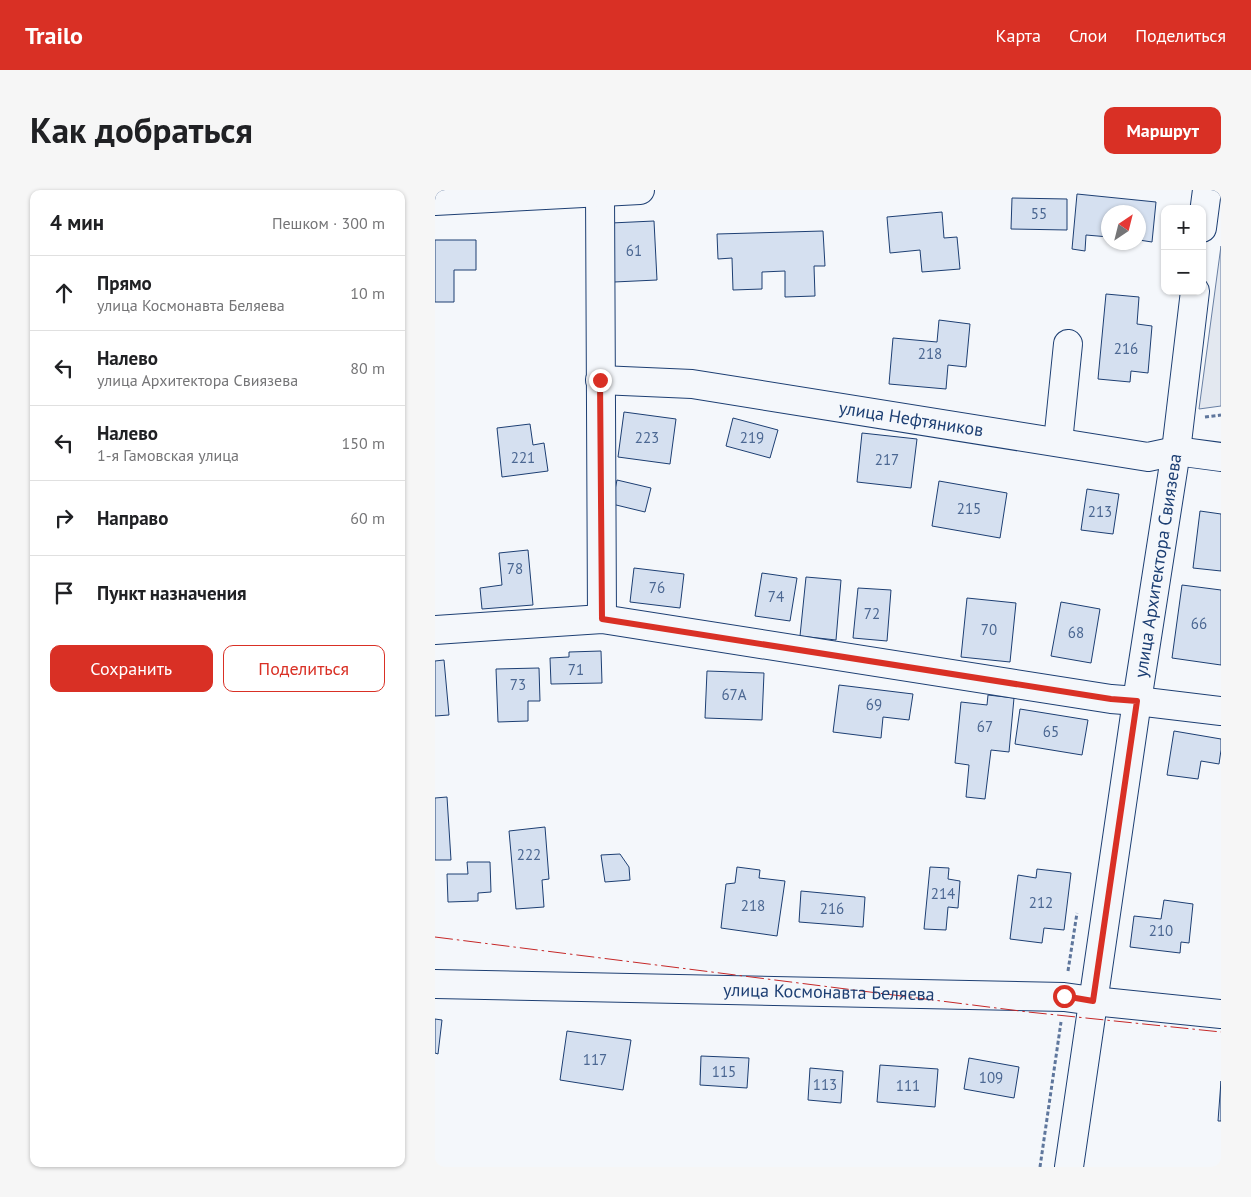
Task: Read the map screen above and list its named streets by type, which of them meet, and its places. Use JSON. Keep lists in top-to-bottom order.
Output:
{
  "streets": {
    "street": ["улица Нефтяников", "улица Архитектора Свиязева", "улица Космонавта Беляева"]
  },
  "crossings": [
    ["улица Нефтяников", "улица Архитектора Свиязева"],
    ["улица Архитектора Свиязева", "улица Космонавта Беляева"]
  ],
  "house_numbers": [
    "55",
    "61",
    "216",
    "218",
    "223",
    "219",
    "221",
    "217",
    "215",
    "213",
    "78",
    "76",
    "74",
    "72",
    "66",
    "70",
    "68",
    "71",
    "73",
    "67А",
    "69",
    "67",
    "65",
    "222",
    "214",
    "212",
    "218",
    "216",
    "210",
    "117",
    "115",
    "109",
    "113",
    "111"
  ],
  "north": "top right",
  "page": {
    "header": "Trailo",
    "nav": ["Карта", "Слои", "Поделиться"],
    "title": "Как добраться",
    "buttons": [
      "Маршрут",
      ["Сохранить", "Поделиться"]
    ],
    "heading": ["4 мин", "Пешком · 300 m"],
    "map_buttons": ["+", "−"],
    "list": [
      ["Прямо", "улица Космонавта Беляева", "10 m"],
      ["Налево", "улица Архитектора Свиязева", "80 m"],
      ["Налево", "1-я Гамовская улица", "150 m"],
      ["Направо", "60 m"],
      "Пункт назначения"
    ]
  }
}
